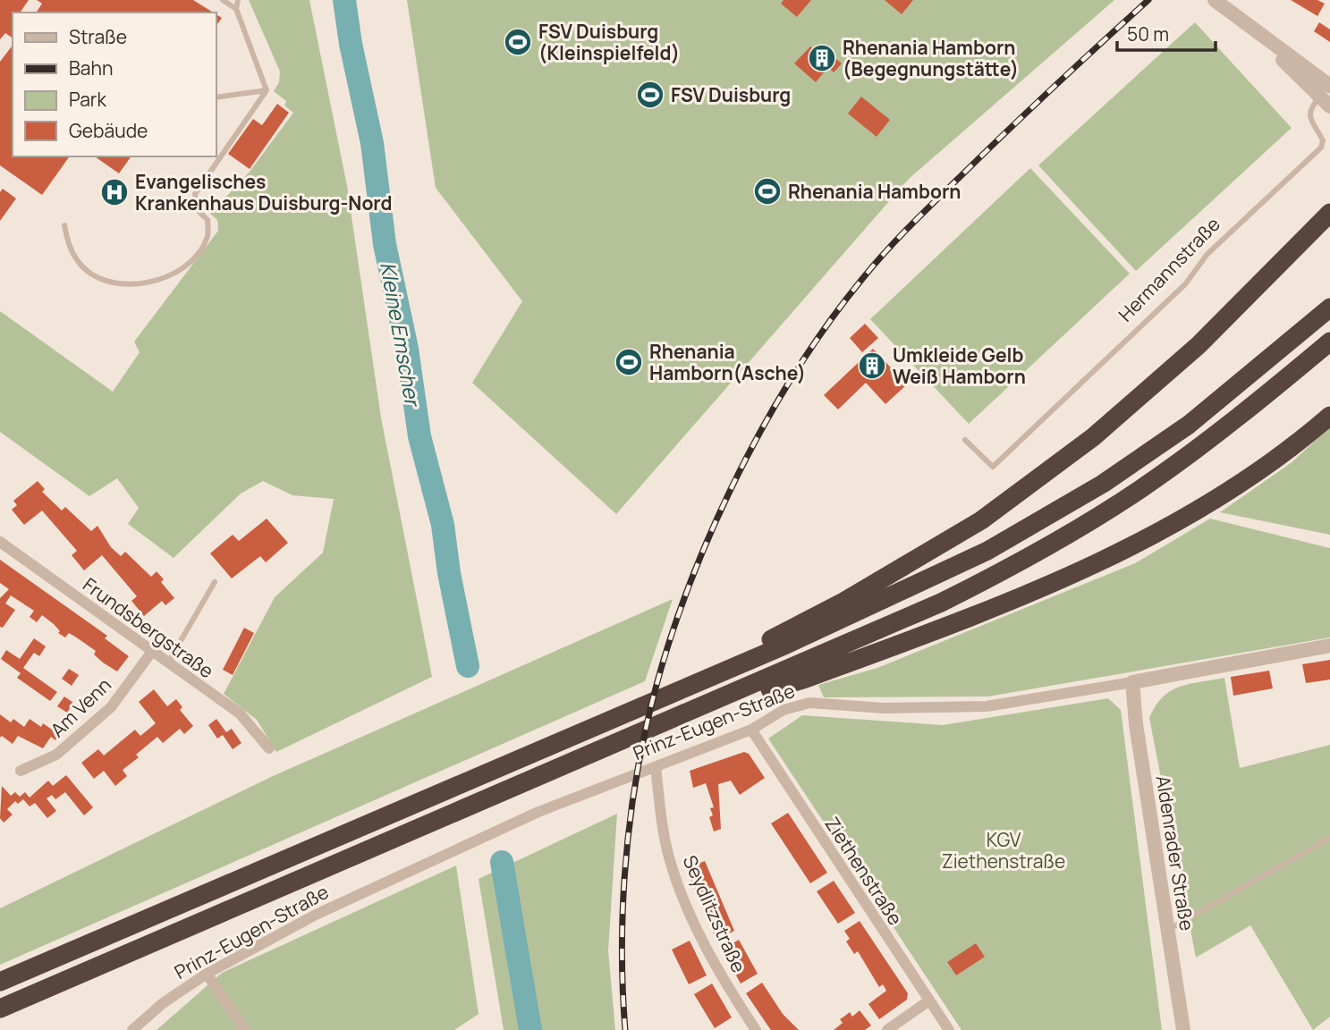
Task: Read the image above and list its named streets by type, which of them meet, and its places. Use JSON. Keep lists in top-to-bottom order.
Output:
{
  "streets": {
    "street": [
      "Frundsbergstraße",
      "Am Venn",
      "Prinz-Eugen-Straße",
      "Aldenrader Straße",
      "Ziethenstraße",
      "Seydlitzstraße"
    ],
    "lane": ["Hermannstraße"]
  },
  "crossings": [
    ["Frundsbergstraße", "Am Venn"],
    ["Prinz-Eugen-Straße", "Aldenrader Straße"],
    ["Prinz-Eugen-Straße", "Ziethenstraße"],
    ["Prinz-Eugen-Straße", "Seydlitzstraße"]
  ],
  "water": ["Kleine Emscher"],
  "parks": ["KGV Ziethenstraße"],
  "places": {
    "sports": [
      "FSV Duisburg (Kleinspielfeld)",
      "FSV Duisburg",
      "Rhenania Hamborn",
      "Rhenania Hamborn(Asche)"
    ],
    "building": ["Rhenania Hamborn (Begegnungstätte)", "Umkleide Gelb Weiß Hamborn"],
    "hospital": ["Evangelisches Krankenhaus Duisburg-Nord"]
  },
  "legend": [
    "Straße",
    "Bahn",
    "Park",
    "Gebäude"
  ],
  "scale_bar": "50 m"
}
